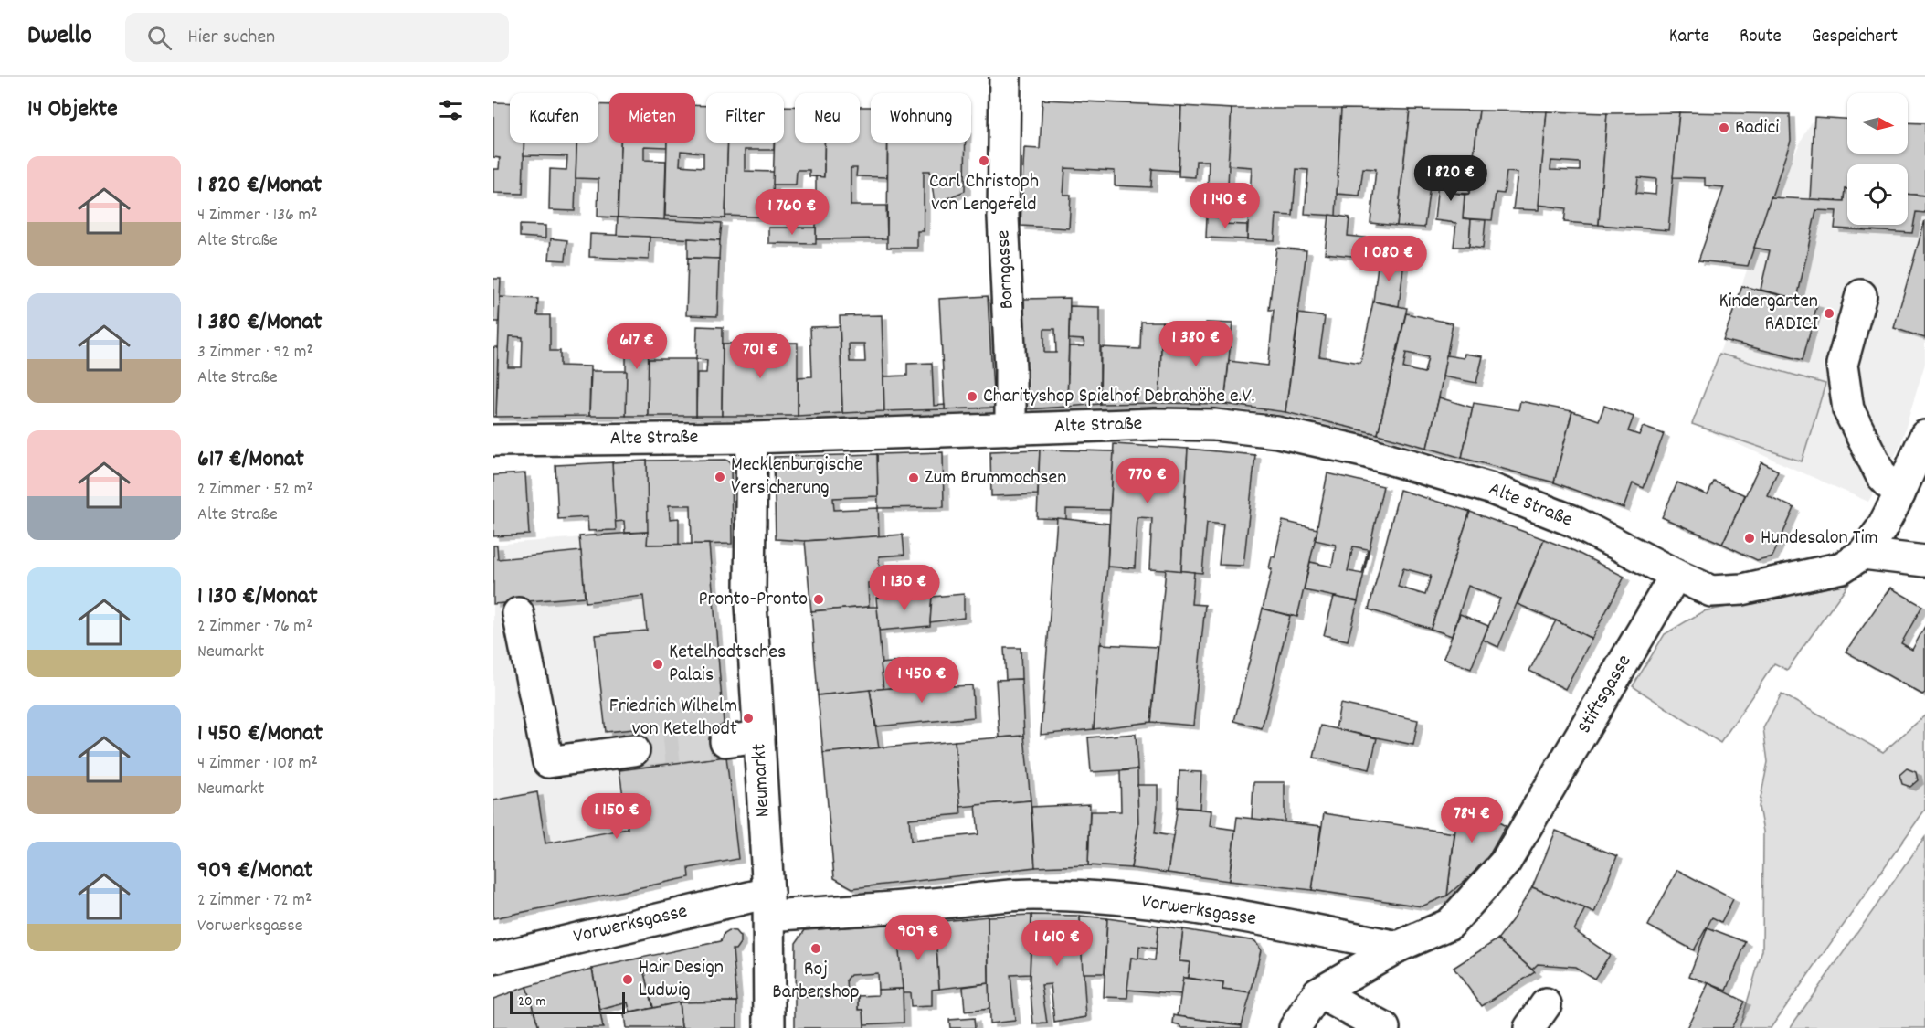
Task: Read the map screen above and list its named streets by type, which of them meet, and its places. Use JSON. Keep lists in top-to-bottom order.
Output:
{
  "streets": {
    "street": [
      "Borngasse",
      "Alte Straße",
      "Stiftsgasse",
      "Neumarkt",
      "Vorwerksgasse"
    ]
  },
  "crossings": [
    ["Borngasse", "Alte Straße"],
    ["Alte Straße", "Stiftsgasse"],
    ["Alte Straße", "Neumarkt"],
    ["Stiftsgasse", "Vorwerksgasse"],
    ["Neumarkt", "Vorwerksgasse"]
  ],
  "places": [
    "Radici",
    "Carl Christoph von Lengefeld",
    "Kindergarten RADICI",
    "Charityshop Spielhof Debrahöhe e.V.",
    "Mecklenburgische Versicherung",
    "Zum Brummochsen",
    "Hundesalon Tim",
    "Pronto-Pronto",
    "Ketelhodtsches Palais",
    "Friedrich Wilhelm von Ketelhodt",
    "Roj Barbershop",
    "Hair Design Ludwig"
  ],
  "scale_bar": "20 m",
  "north": "right",
  "page": {
    "header": "Dwello",
    "search": "Hier suchen",
    "nav": ["Karte", "Route", "Gespeichert"],
    "heading": "14 Objekte",
    "chip": [
      "Kaufen",
      "Mieten",
      "Filter",
      "Neu",
      "Wohnung"
    ],
    "list": [
      {
        "name": "1 820 €/Monat",
        "note": "4 Zimmer · 136 m² · Alte Straße"
      },
      {
        "name": "1 380 €/Monat",
        "note": "3 Zimmer · 92 m² · Alte Straße"
      },
      {
        "name": "617 €/Monat",
        "note": "2 Zimmer · 52 m² · Alte Straße"
      },
      {
        "name": "1 130 €/Monat",
        "note": "2 Zimmer · 76 m² · Neumarkt"
      },
      {
        "name": "1 450 €/Monat",
        "note": "4 Zimmer · 108 m² · Neumarkt"
      },
      {
        "name": "909 €/Monat",
        "note": "2 Zimmer · 72 m² · Vorwerksgasse"
      }
    ],
    "price": [
      "1 820 €",
      "1 140 €",
      "1 760 €",
      "1 080 €",
      "1 380 €",
      "617 €",
      "701 €",
      "770 €",
      "1 130 €",
      "1 450 €",
      "1 150 €",
      "784 €",
      "909 €",
      "1 610 €"
    ],
    "scale": "20 m"
  }
}
